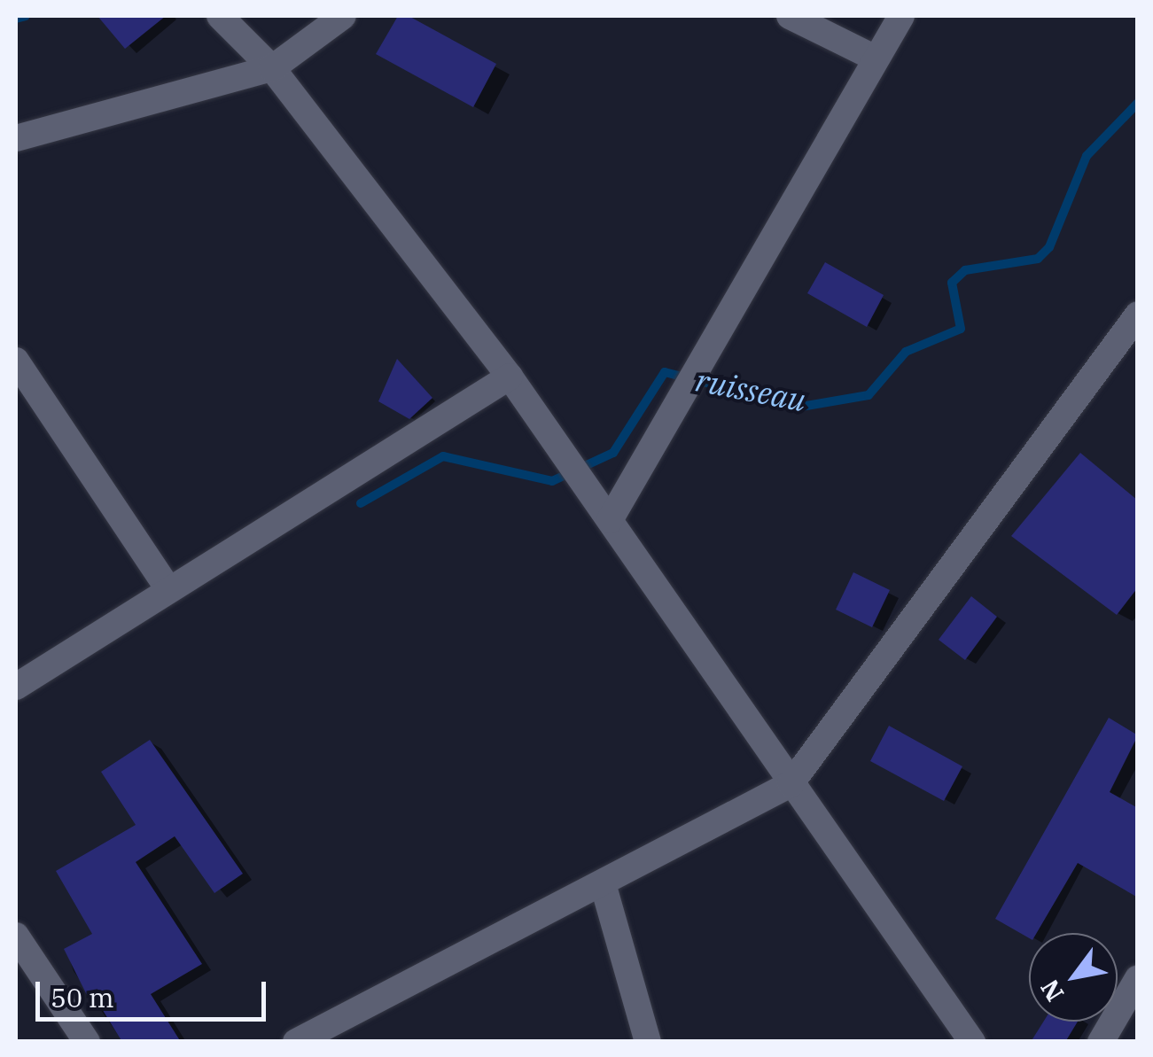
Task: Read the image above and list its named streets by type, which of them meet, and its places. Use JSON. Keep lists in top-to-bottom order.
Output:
{
  "water": ["ruisseau"],
  "scale_bar": "50 m",
  "north": "bottom left"
}
